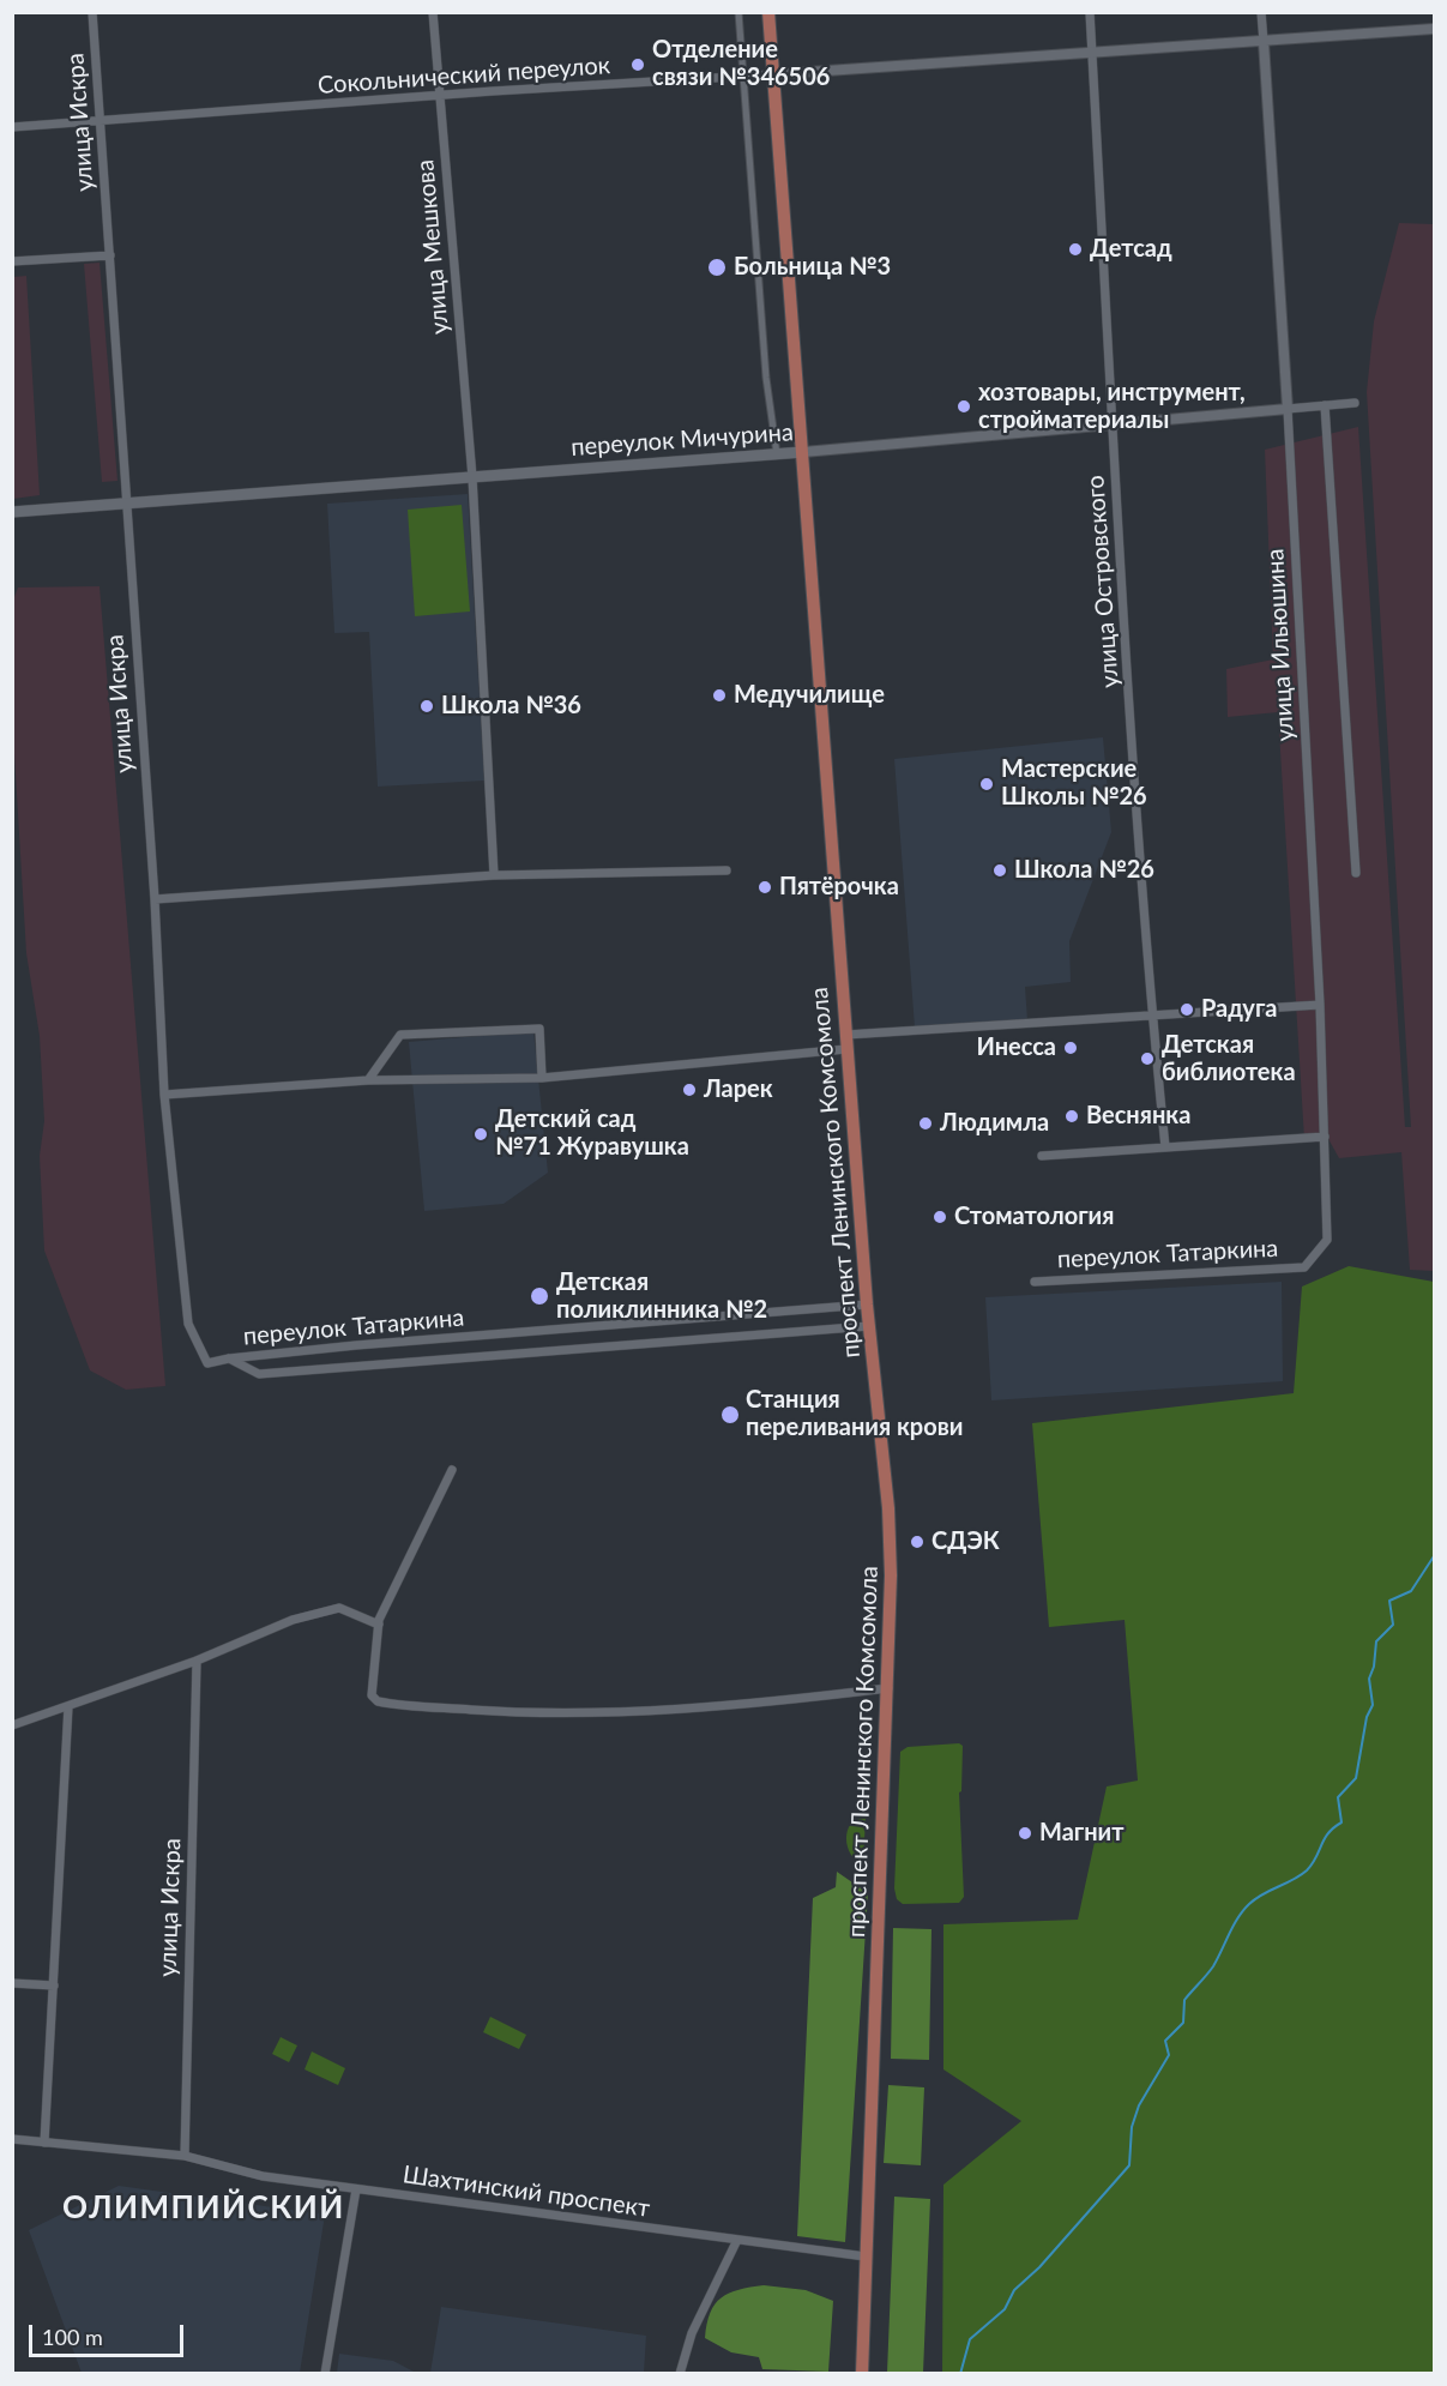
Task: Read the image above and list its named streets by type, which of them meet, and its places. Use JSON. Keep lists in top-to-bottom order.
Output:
{
  "streets": {
    "main road": ["переулок Мичурина", "проспект Ленинского Комсомола"],
    "street": [
      "Сокольнический переулок",
      "улица Искра",
      "улица Мешкова",
      "улица Островского",
      "улица Ильюшина",
      "переулок Татаркина",
      "Шахтинский проспект"
    ]
  },
  "crossings": [
    ["Сокольнический переулок", "улица Искра"],
    ["Сокольнический переулок", "улица Мешкова"],
    ["Сокольнический переулок", "улица Островского"],
    ["Сокольнический переулок", "улица Ильюшина"],
    ["Сокольнический переулок", "проспект Ленинского Комсомола"],
    ["улица Искра", "переулок Мичурина"],
    ["улица Искра", "переулок Татаркина"],
    ["улица Искра", "Шахтинский проспект"],
    ["улица Мешкова", "переулок Мичурина"],
    ["переулок Мичурина", "улица Островского"],
    ["переулок Мичурина", "улица Ильюшина"],
    ["переулок Мичурина", "проспект Ленинского Комсомола"],
    ["улица Ильюшина", "переулок Татаркина"],
    ["проспект Ленинского Комсомола", "переулок Татаркина"],
    ["проспект Ленинского Комсомола", "Шахтинский проспект"]
  ],
  "districts": ["ОЛИМПИЙСКИЙ"],
  "places": [
    "Отделение связи №346506",
    "Детсад",
    "Больница №3",
    "хозтовары, инструмент, стройматериалы",
    "Медучилище",
    "Школа №36",
    "Мастерские Школы №26",
    "Школа №26",
    "Пятёрочка",
    "Радуга",
    "Инесса",
    "Детская библиотека",
    "Ларек",
    "Веснянка",
    "Людимла",
    "Детский сад №71 Журавушка",
    "Стоматология",
    "Детская поликлинника №2",
    "Станция переливания крови",
    "СДЭК",
    "Магнит"
  ],
  "scale_bar": "100 m"
}
